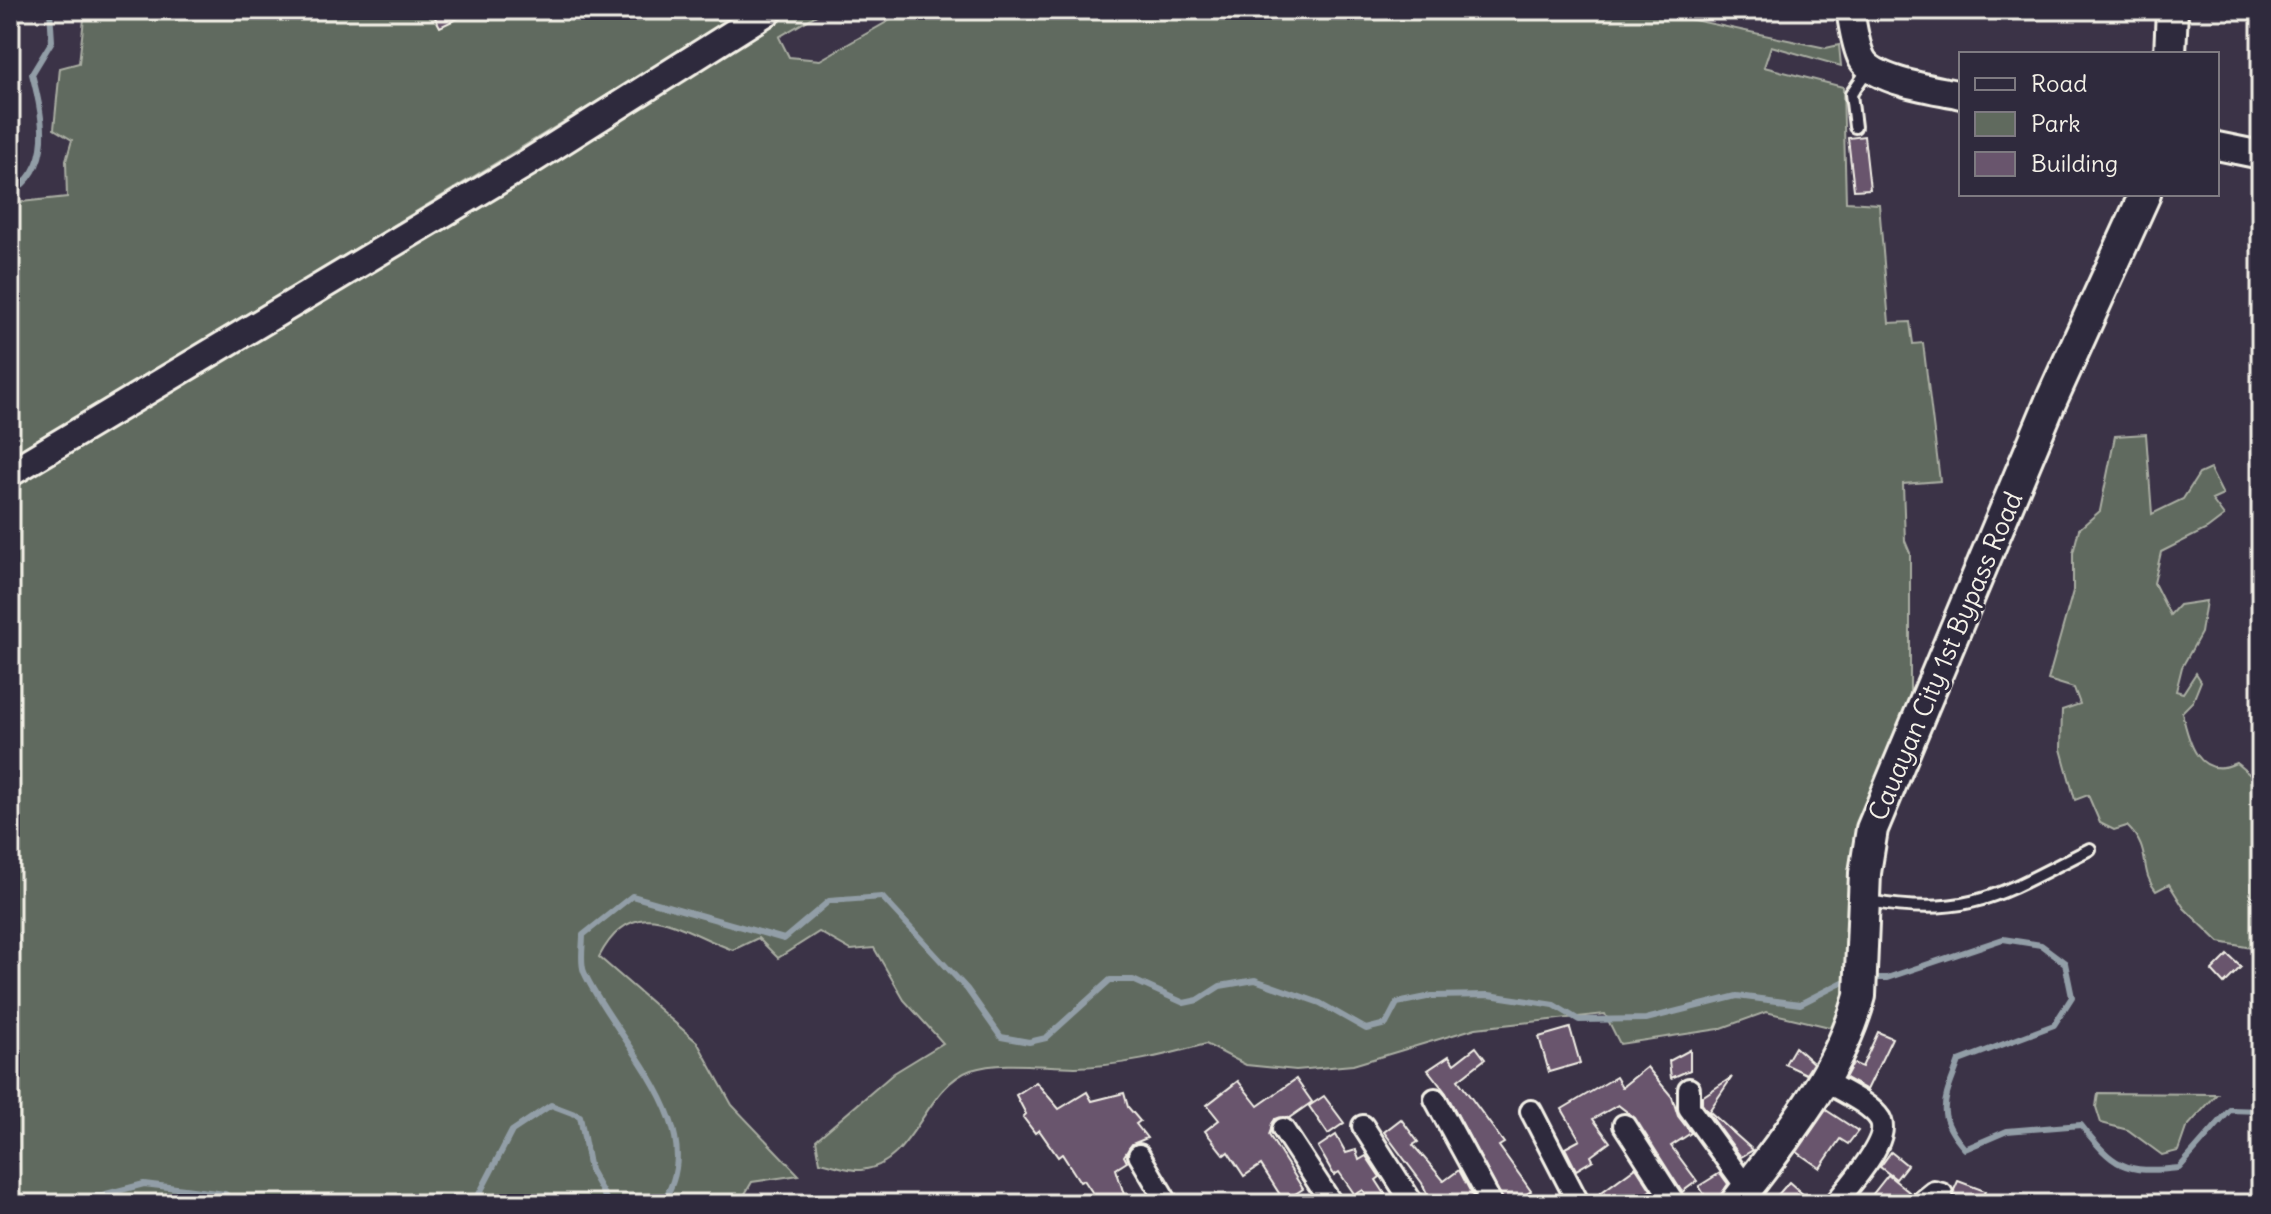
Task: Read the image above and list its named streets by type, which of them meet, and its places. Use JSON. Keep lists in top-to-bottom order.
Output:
{
  "streets": {
    "main road": ["Cauayan City 1st Bypass Road"]
  },
  "legend": ["Road", "Park", "Building"]
}
